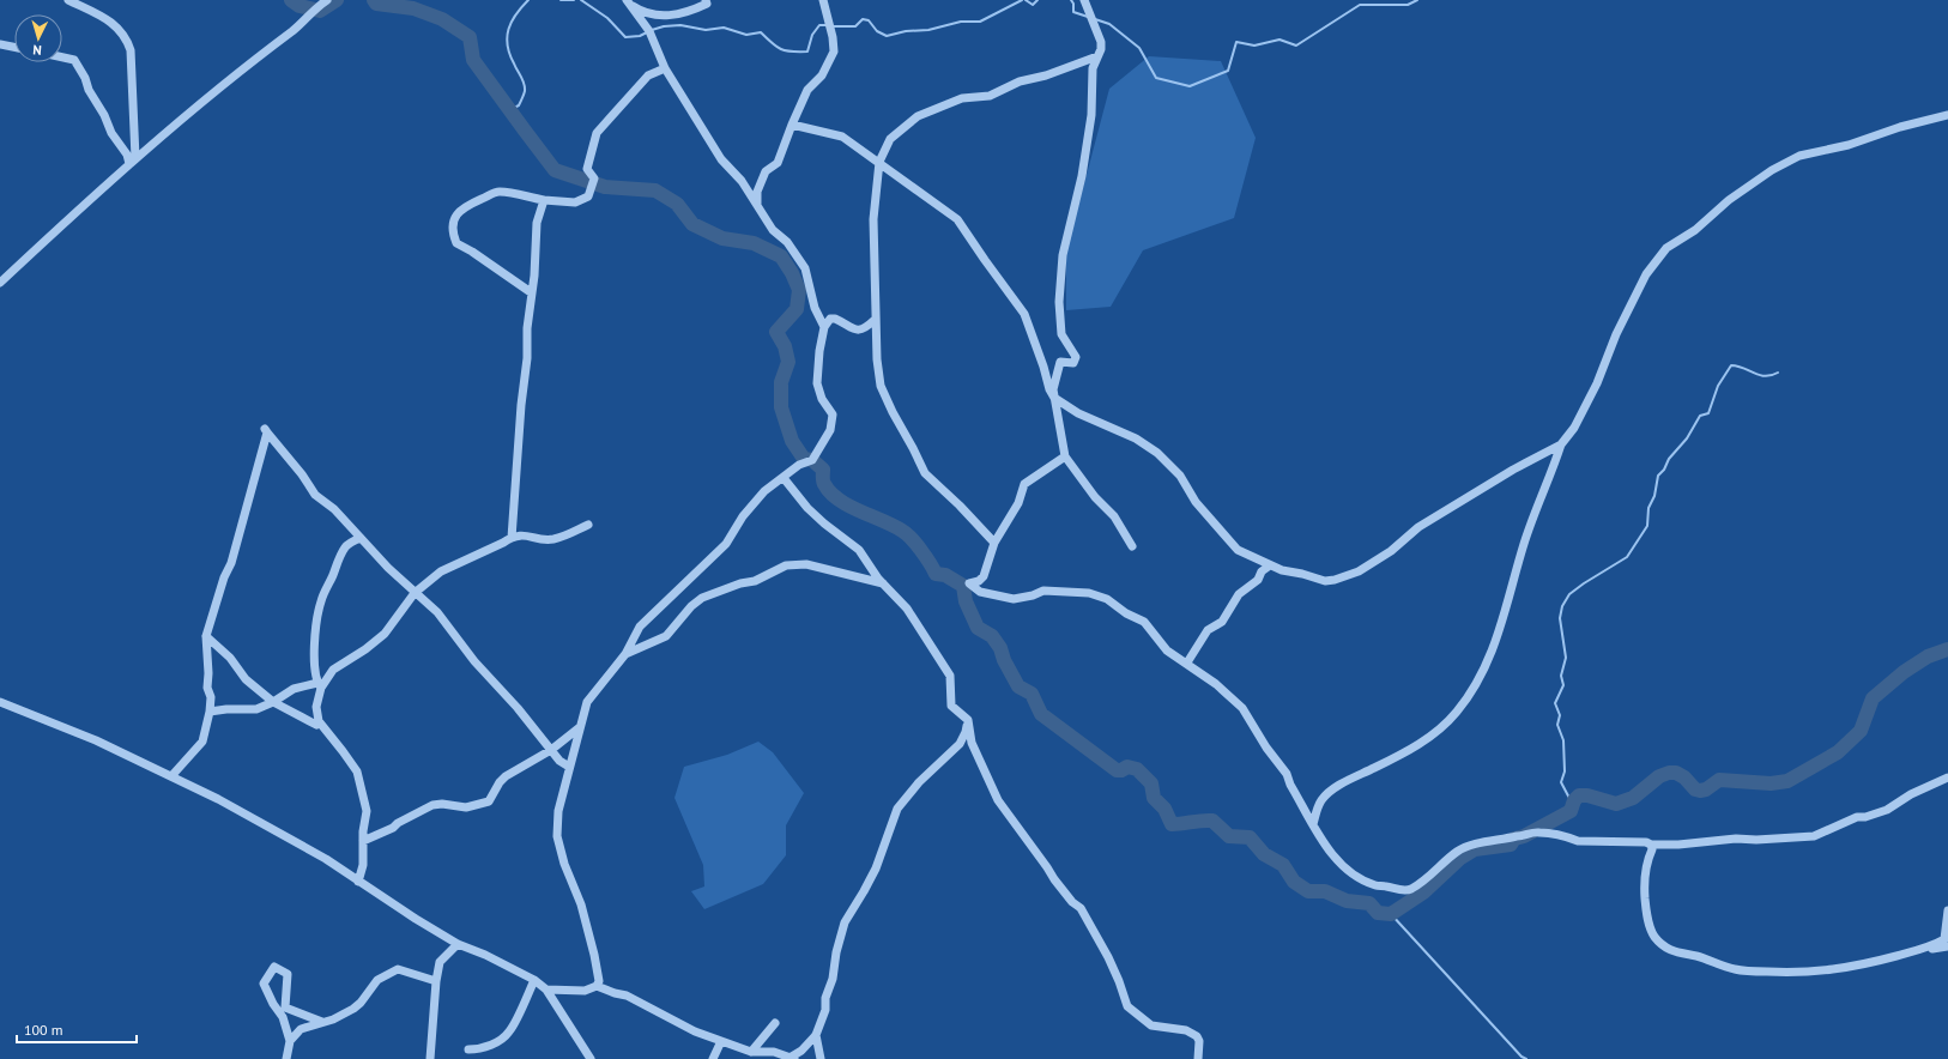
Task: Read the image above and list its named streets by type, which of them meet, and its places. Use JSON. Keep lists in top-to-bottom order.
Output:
{
  "scale_bar": "100 m",
  "north": "bottom"
}
